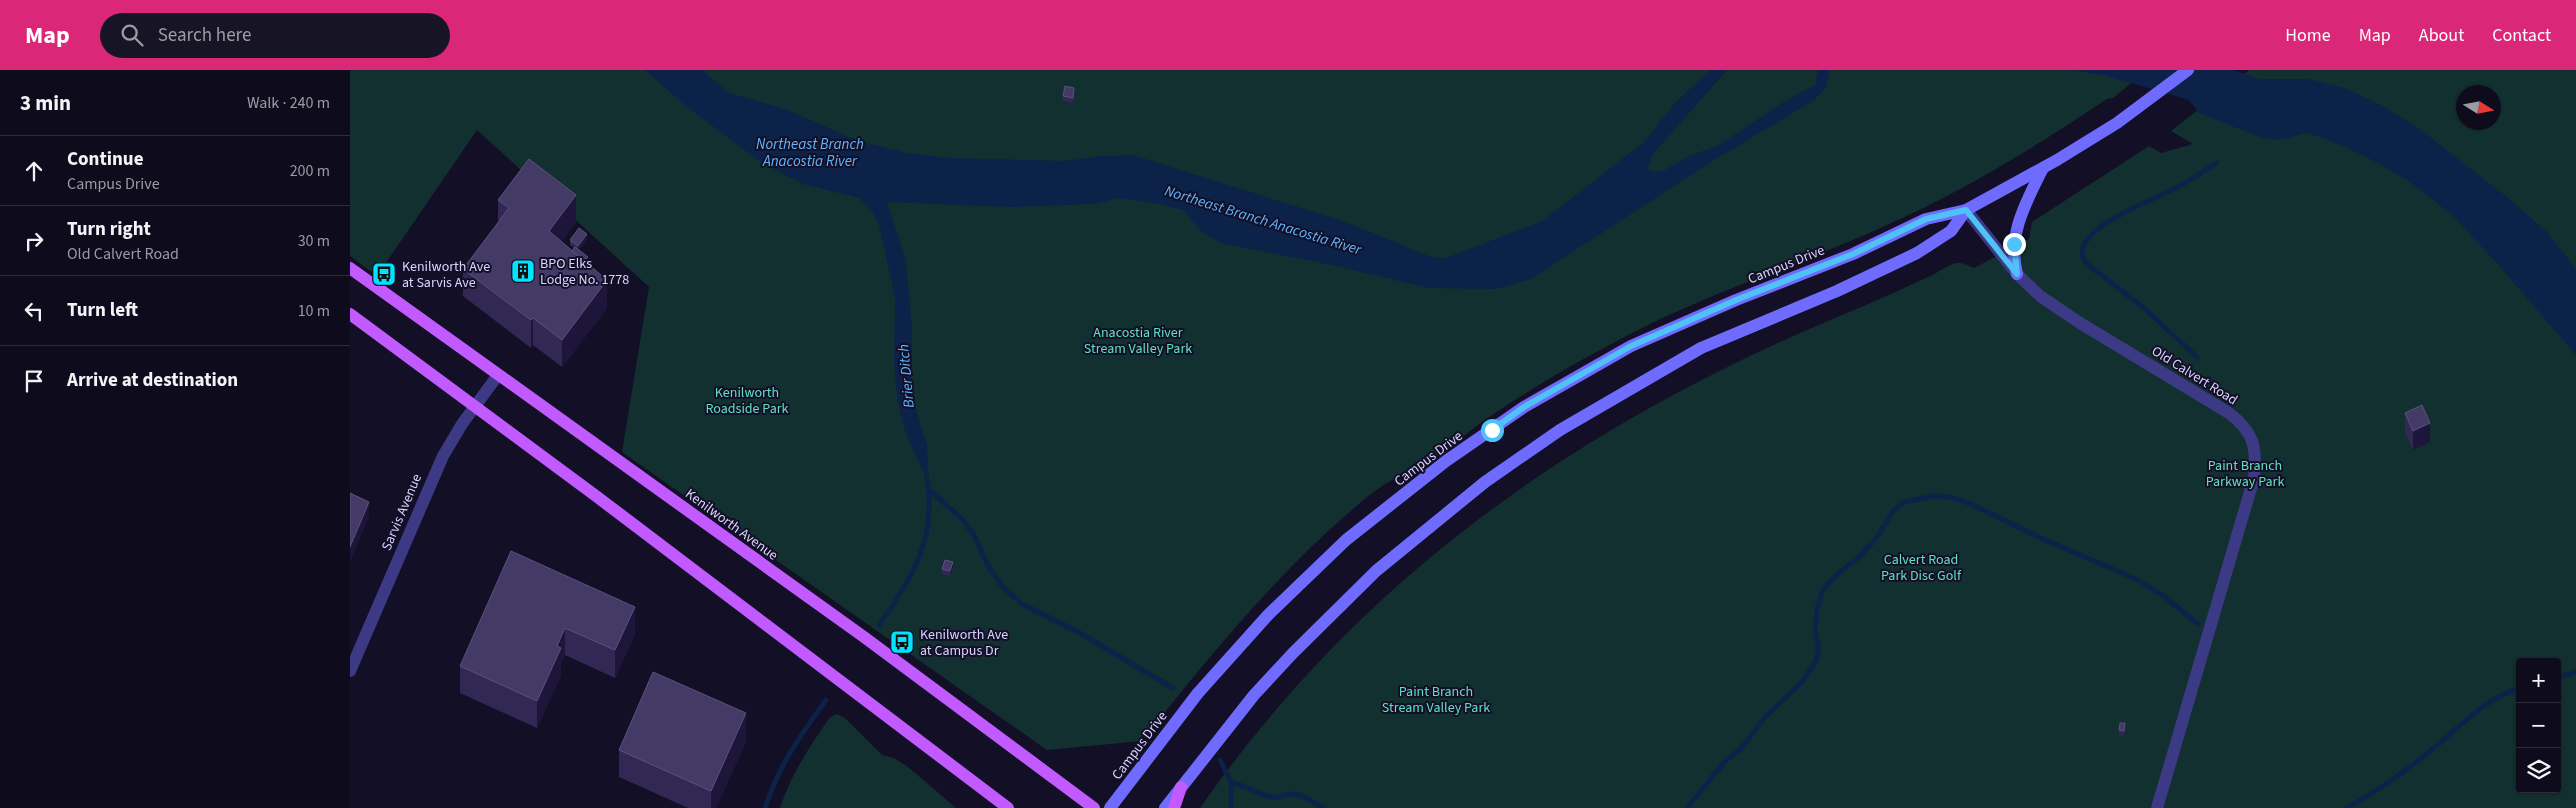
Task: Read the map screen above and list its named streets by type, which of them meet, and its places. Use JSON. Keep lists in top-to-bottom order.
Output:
{
  "streets": {
    "main road": ["Campus Drive", "Kenilworth Avenue"],
    "street": ["Old Calvert Road", "Sarvis Avenue"]
  },
  "crossings": [
    ["Campus Drive", "Old Calvert Road"],
    ["Sarvis Avenue", "Kenilworth Avenue"]
  ],
  "water": ["Northeast Branch Anacostia River", "Brier Ditch"],
  "parks": [
    "Anacostia River Stream Valley Park",
    "Kenilworth Roadside Park",
    "Paint Branch Parkway Park",
    "Calvert Road Park Disc Golf",
    "Paint Branch Stream Valley Park"
  ],
  "places": {
    "building": ["BPO Elks Lodge No. 1778"],
    "bus stop": ["Kenilworth Ave at Sarvis Ave", "Kenilworth Ave at Campus Dr"]
  },
  "north": "right",
  "page": {
    "header": "Map",
    "search": "Search here",
    "nav": [
      "Home",
      "Map",
      "About",
      "Contact"
    ],
    "heading": ["3 min", "Walk · 240 m"],
    "list": [
      ["Continue", "Campus Drive", "200 m"],
      ["Turn right", "Old Calvert Road", "30 m"],
      ["Turn left", "10 m"],
      "Arrive at destination"
    ],
    "map_buttons": ["+", "−"]
  }
}
